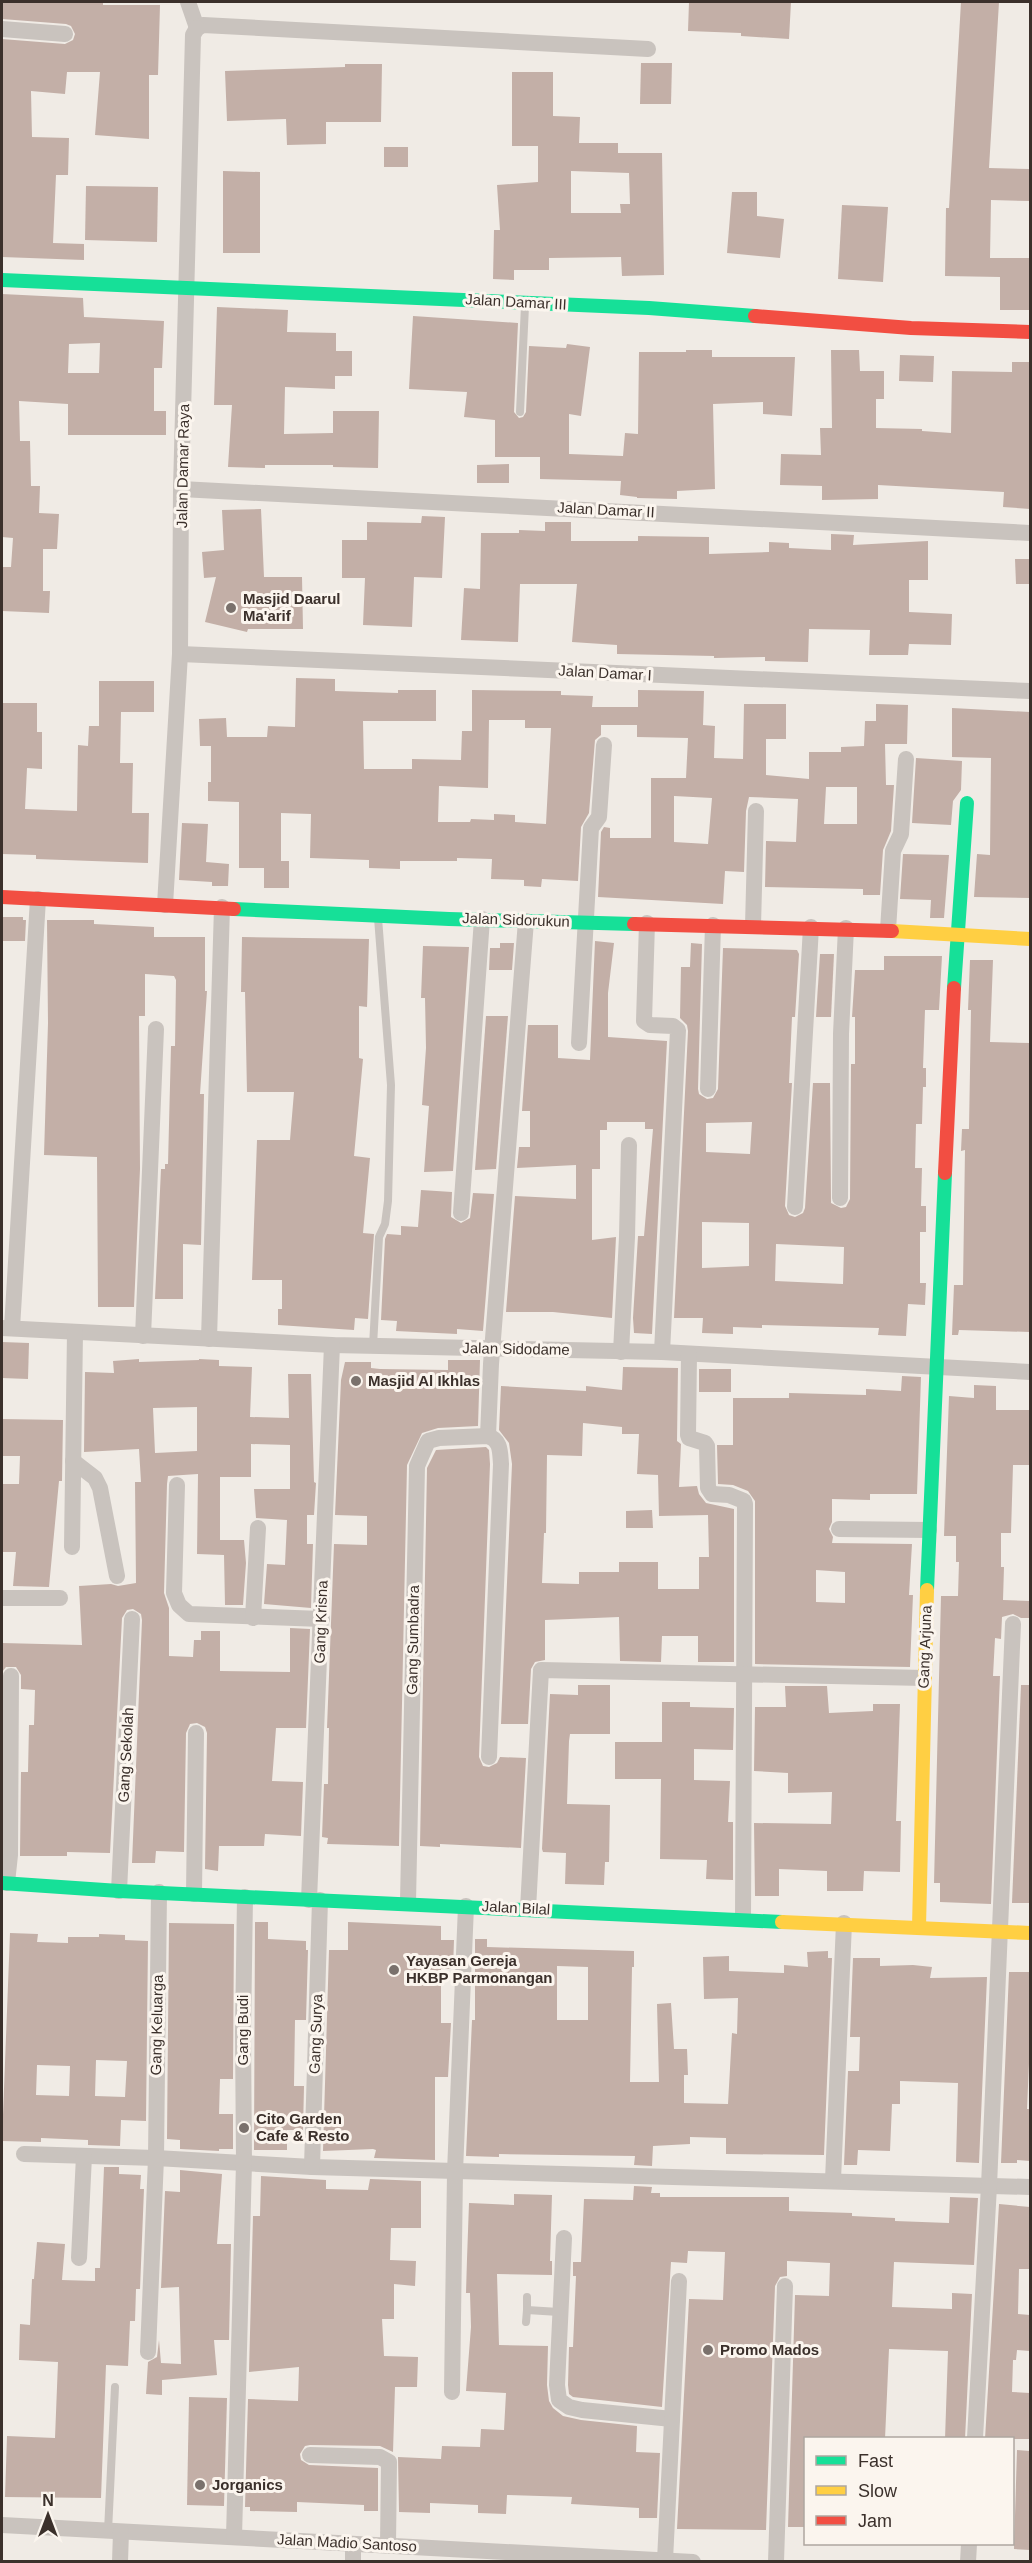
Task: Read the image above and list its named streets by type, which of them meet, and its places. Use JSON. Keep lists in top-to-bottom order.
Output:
{
  "streets": {
    "street": [
      "Jalan Damar III",
      "Jalan Damar Raya",
      "Jalan Damar II",
      "Jalan Damar I",
      "Jalan Sidorukun",
      "Jalan Sidodame",
      "Gang Krisna",
      "Gang Sumbadra",
      "Gang Arjuna",
      "Gang Sekolah",
      "Jalan Bilal",
      "Gang Keluarga",
      "Gang Budi",
      "Gang Surya",
      "Jalan Madio Santoso"
    ]
  },
  "crossings": [
    ["Jalan Damar III", "Jalan Damar Raya"],
    ["Jalan Damar Raya", "Jalan Damar II"],
    ["Jalan Damar Raya", "Jalan Damar I"],
    ["Jalan Damar Raya", "Jalan Sidorukun"],
    ["Jalan Sidorukun", "Gang Arjuna"],
    ["Jalan Sidodame", "Gang Krisna"],
    ["Jalan Sidodame", "Gang Arjuna"],
    ["Gang Krisna", "Jalan Bilal"],
    ["Gang Krisna", "Gang Surya"],
    ["Gang Sumbadra", "Jalan Bilal"],
    ["Gang Arjuna", "Jalan Bilal"],
    ["Gang Sekolah", "Jalan Bilal"],
    ["Jalan Bilal", "Gang Keluarga"],
    ["Jalan Bilal", "Gang Budi"],
    ["Jalan Bilal", "Gang Surya"],
    ["Gang Budi", "Jalan Madio Santoso"]
  ],
  "places": [
    "Masjid Daarul Ma'arif",
    "Masjid Al Ikhlas",
    "Yayasan Gereja HKBP Parmonangan",
    "Cito Garden Cafe & Resto",
    "Promo Mados",
    "Jorganics"
  ],
  "legend": ["Fast", "Slow", "Jam"],
  "north": "top"
}
